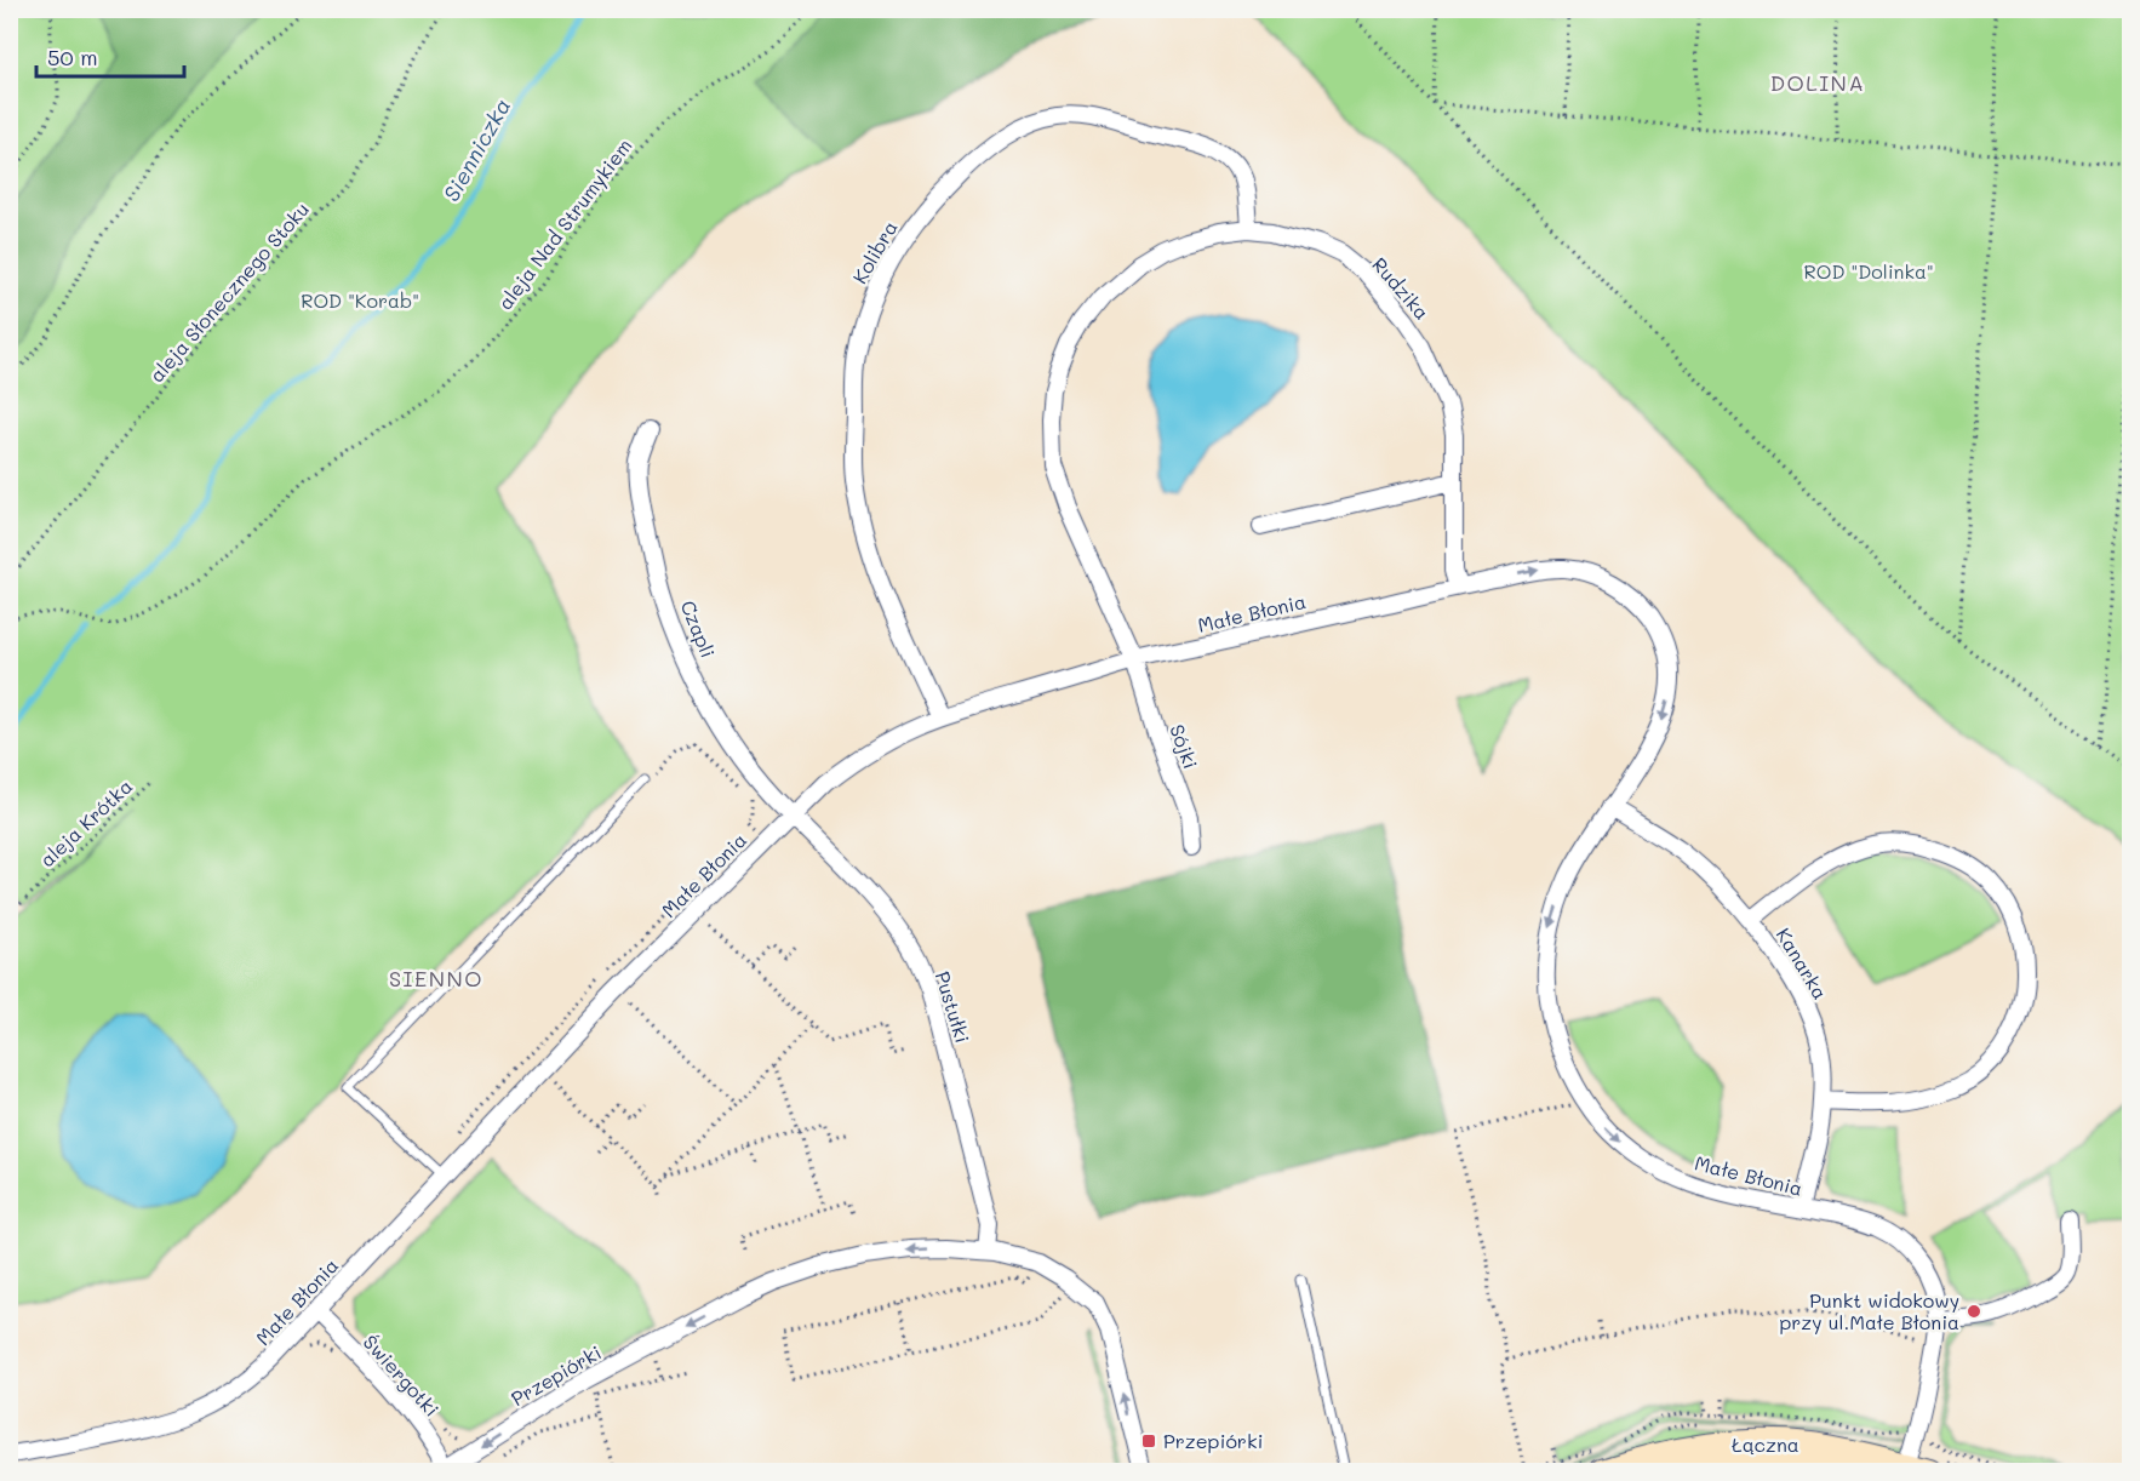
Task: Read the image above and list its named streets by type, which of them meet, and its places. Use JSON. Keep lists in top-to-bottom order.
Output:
{
  "streets": {
    "street": [
      "Kolibra",
      "Rudzika",
      "Małe Błonia",
      "Czapli",
      "Sójki",
      "Kanarka",
      "Pustułki",
      "Świergotki",
      "Przepiórki",
      "Łączna"
    ],
    "path": ["aleja Nad Strumykiem", "aleja Słonecznego Stoku", "aleja Krótka"]
  },
  "crossings": [
    ["Kolibra", "Rudzika"],
    ["Kolibra", "Małe Błonia"],
    ["Rudzika", "Małe Błonia"],
    ["Rudzika", "Sójki"],
    ["Małe Błonia", "Czapli"],
    ["Małe Błonia", "Sójki"],
    ["Małe Błonia", "Kanarka"],
    ["Małe Błonia", "Pustułki"],
    ["Małe Błonia", "Świergotki"],
    ["Małe Błonia", "Łączna"],
    ["Czapli", "Pustułki"],
    ["Pustułki", "Przepiórki"],
    ["Świergotki", "Przepiórki"]
  ],
  "districts": ["DOLINA", "SIENNO"],
  "water": ["Sienniczka"],
  "parks": ["ROD \"Dolinka\"", "ROD \"Korab\""],
  "places": {
    "other": ["Punkt widokowy przy ul.Małe Błonia"],
    "transit": ["Przepiórki"]
  },
  "scale_bar": "50 m"
}
